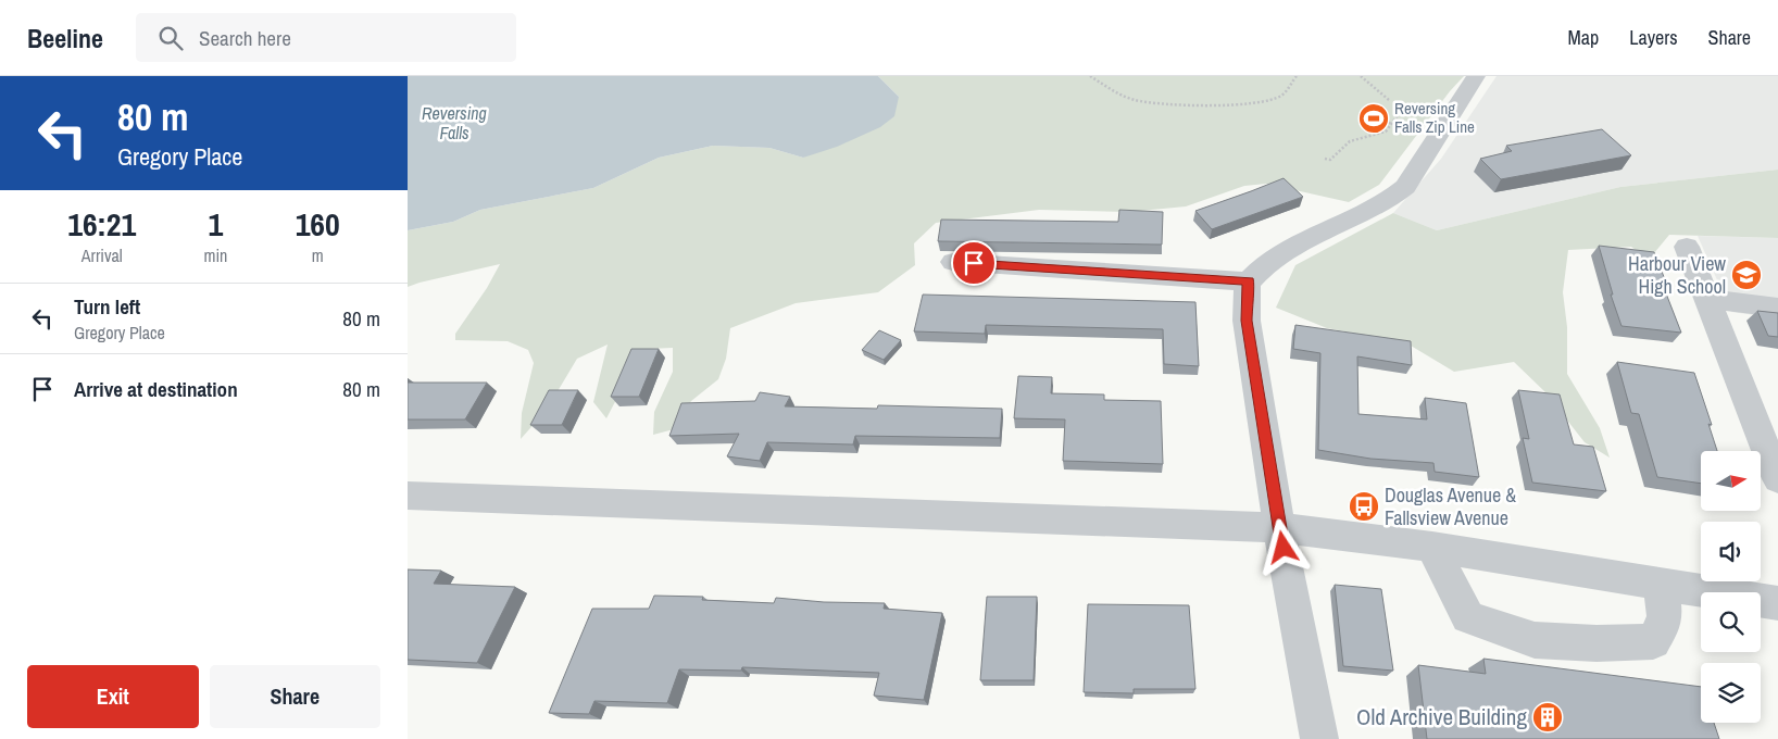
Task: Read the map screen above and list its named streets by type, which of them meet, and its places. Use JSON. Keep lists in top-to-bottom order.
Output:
{
  "water": ["Reversing Falls"],
  "places": {
    "sports": ["Reversing Falls Zip Line"],
    "school or university": ["Harbour View High School"],
    "bus stop": ["Douglas Avenue & Fallsview Avenue"],
    "building": ["Old Archive Building"]
  },
  "north": "right",
  "page": {
    "header": "Beeline",
    "search": "Search here",
    "nav": ["Map", "Layers", "Share"],
    "turn": ["80 m", "Gregory Place"],
    "eta": [
      "16:21",
      "Arrival",
      "1",
      "min",
      "160",
      "m"
    ],
    "list": [
      {
        "name": "Turn left",
        "note": "Gregory Place",
        "value": "80 m"
      },
      {
        "name": "Arrive at destination",
        "value": "80 m"
      }
    ],
    "buttons": ["Exit", "Share"]
  }
}
